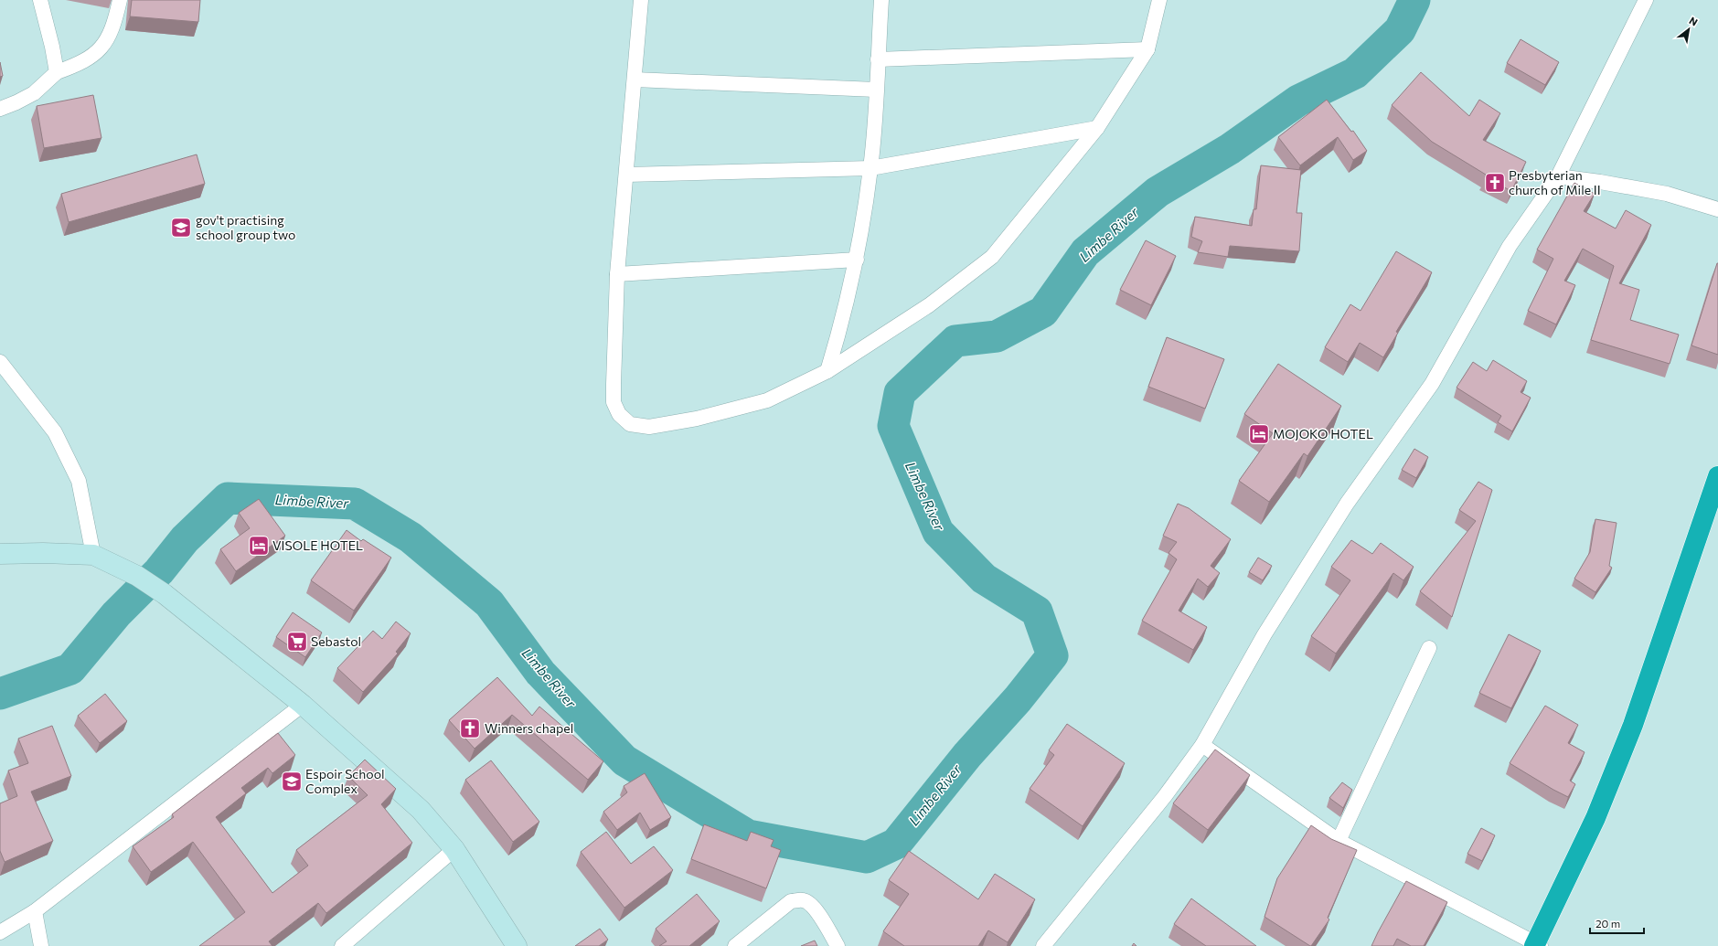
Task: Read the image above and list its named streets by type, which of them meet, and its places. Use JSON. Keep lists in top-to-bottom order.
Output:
{
  "water": ["Limbe River"],
  "places": {
    "church": ["Presbyterian church of Mile II", "Winners chapel"],
    "school or university": ["gov't practising school group two", "Espoir School Complex"],
    "hotel": ["MOJOKO HOTEL", "VISOLE HOTEL"],
    "supermarket": ["Sebastol"]
  },
  "scale_bar": "20 m",
  "north": "top right"
}
